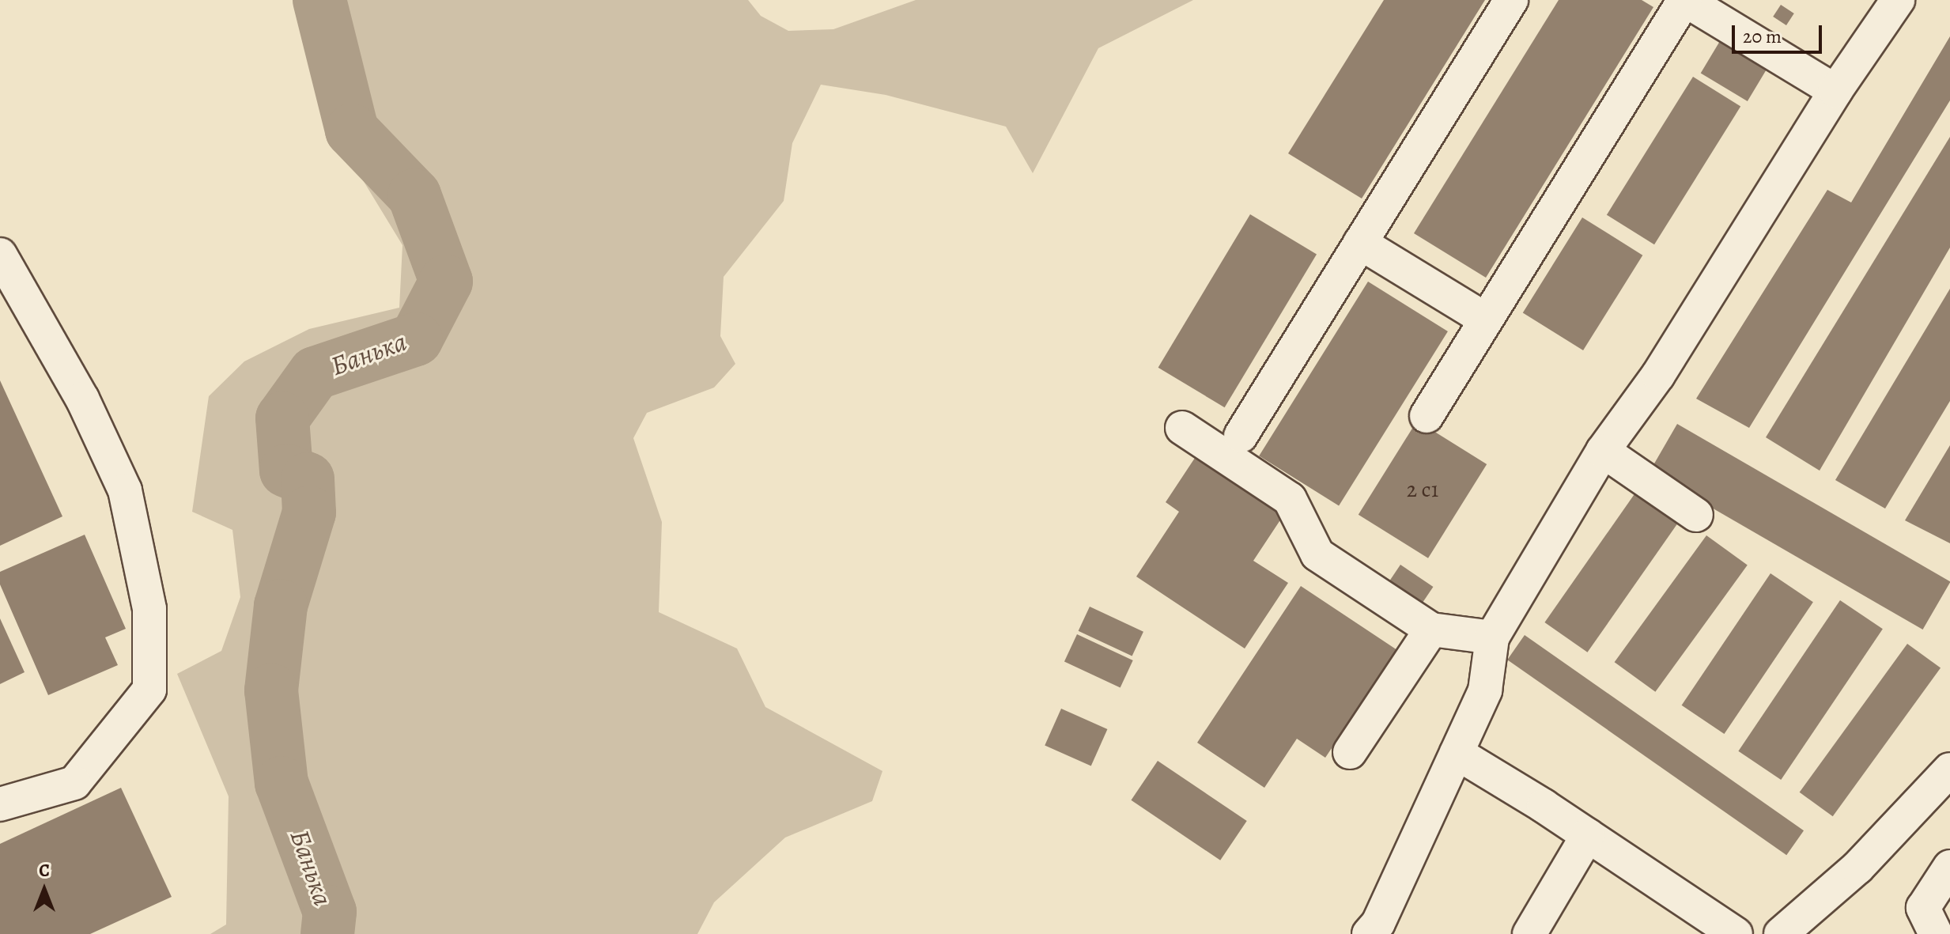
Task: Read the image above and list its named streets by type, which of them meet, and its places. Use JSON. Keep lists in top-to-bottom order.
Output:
{
  "water": ["Банька"],
  "house_numbers": ["2 с1"],
  "scale_bar": "20 m",
  "north": "top"
}
